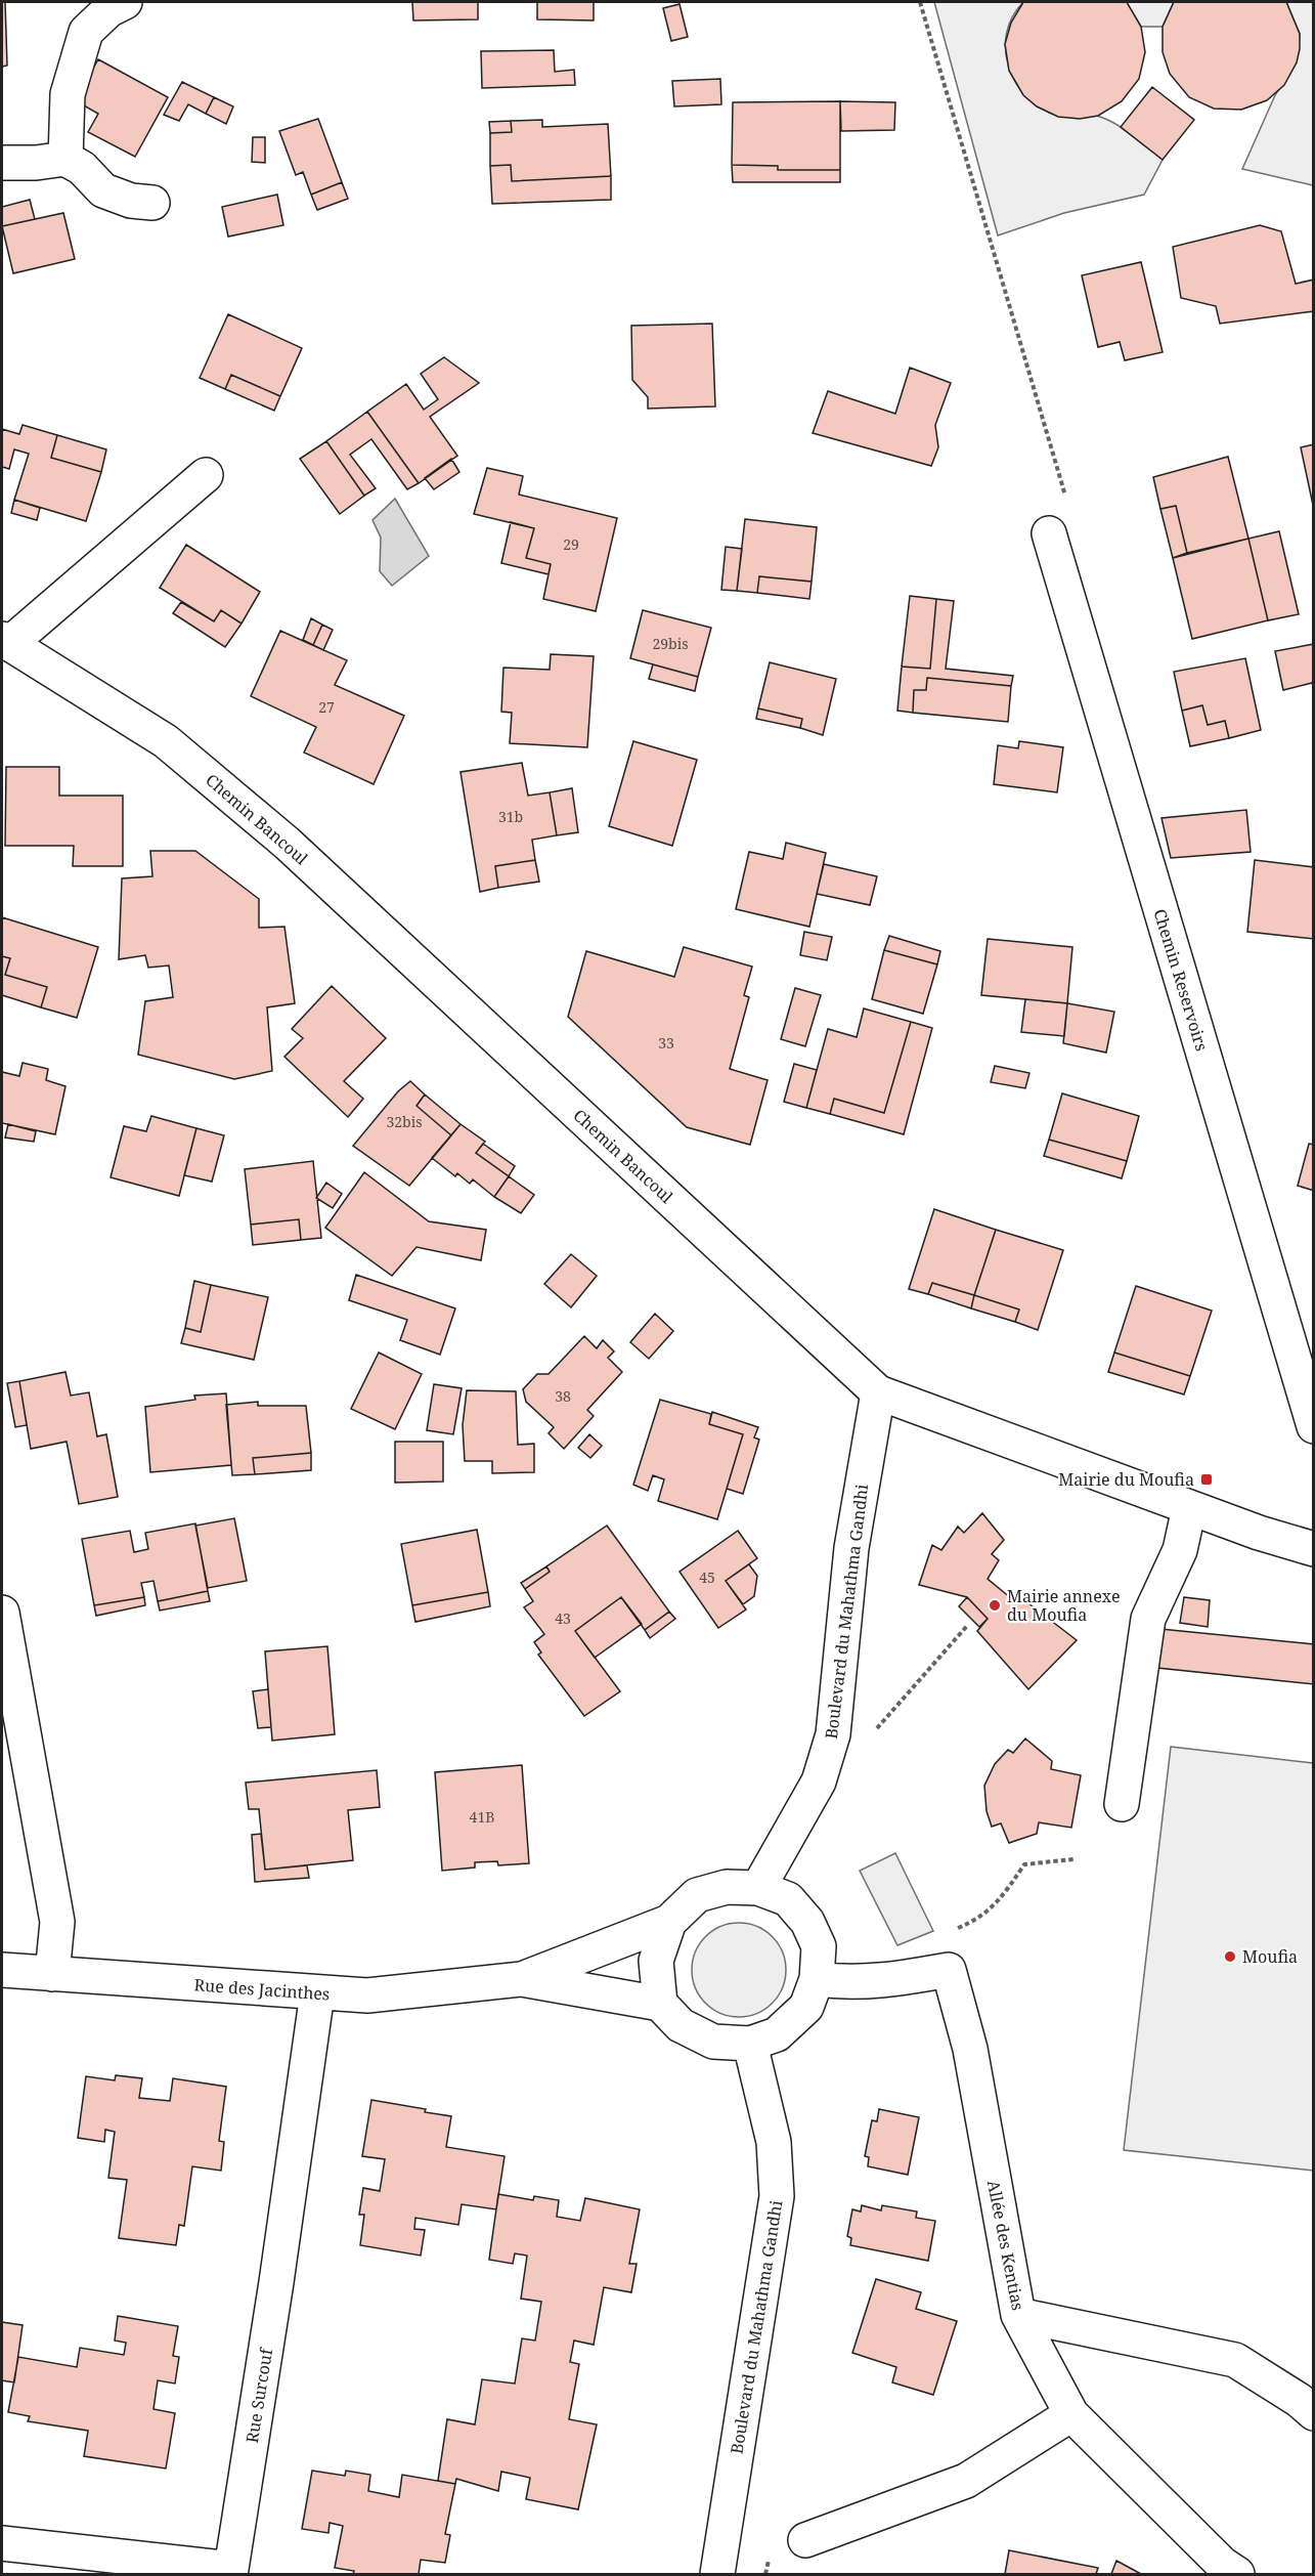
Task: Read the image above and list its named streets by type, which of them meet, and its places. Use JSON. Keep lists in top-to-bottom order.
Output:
{
  "streets": {
    "street": [
      "Chemin Bancoul",
      "Chemin Reservoirs",
      "Boulevard du Mahathma Gandhi",
      "Rue des Jacinthes",
      "Allée des Kentias",
      "Rue Surcouf"
    ]
  },
  "crossings": [
    ["Chemin Bancoul", "Boulevard du Mahathma Gandhi"],
    ["Boulevard du Mahathma Gandhi", "Rue des Jacinthes"],
    ["Boulevard du Mahathma Gandhi", "Allée des Kentias"],
    ["Rue des Jacinthes", "Allée des Kentias"],
    ["Rue des Jacinthes", "Rue Surcouf"]
  ],
  "places": {
    "transit": ["Mairie du Moufia"],
    "other": ["Mairie annexe du Moufia", "Moufia"]
  },
  "house_numbers": [
    "29",
    "29bis",
    "27",
    "31b",
    "33",
    "32bis",
    "38",
    "45",
    "43",
    "41B"
  ]
}
